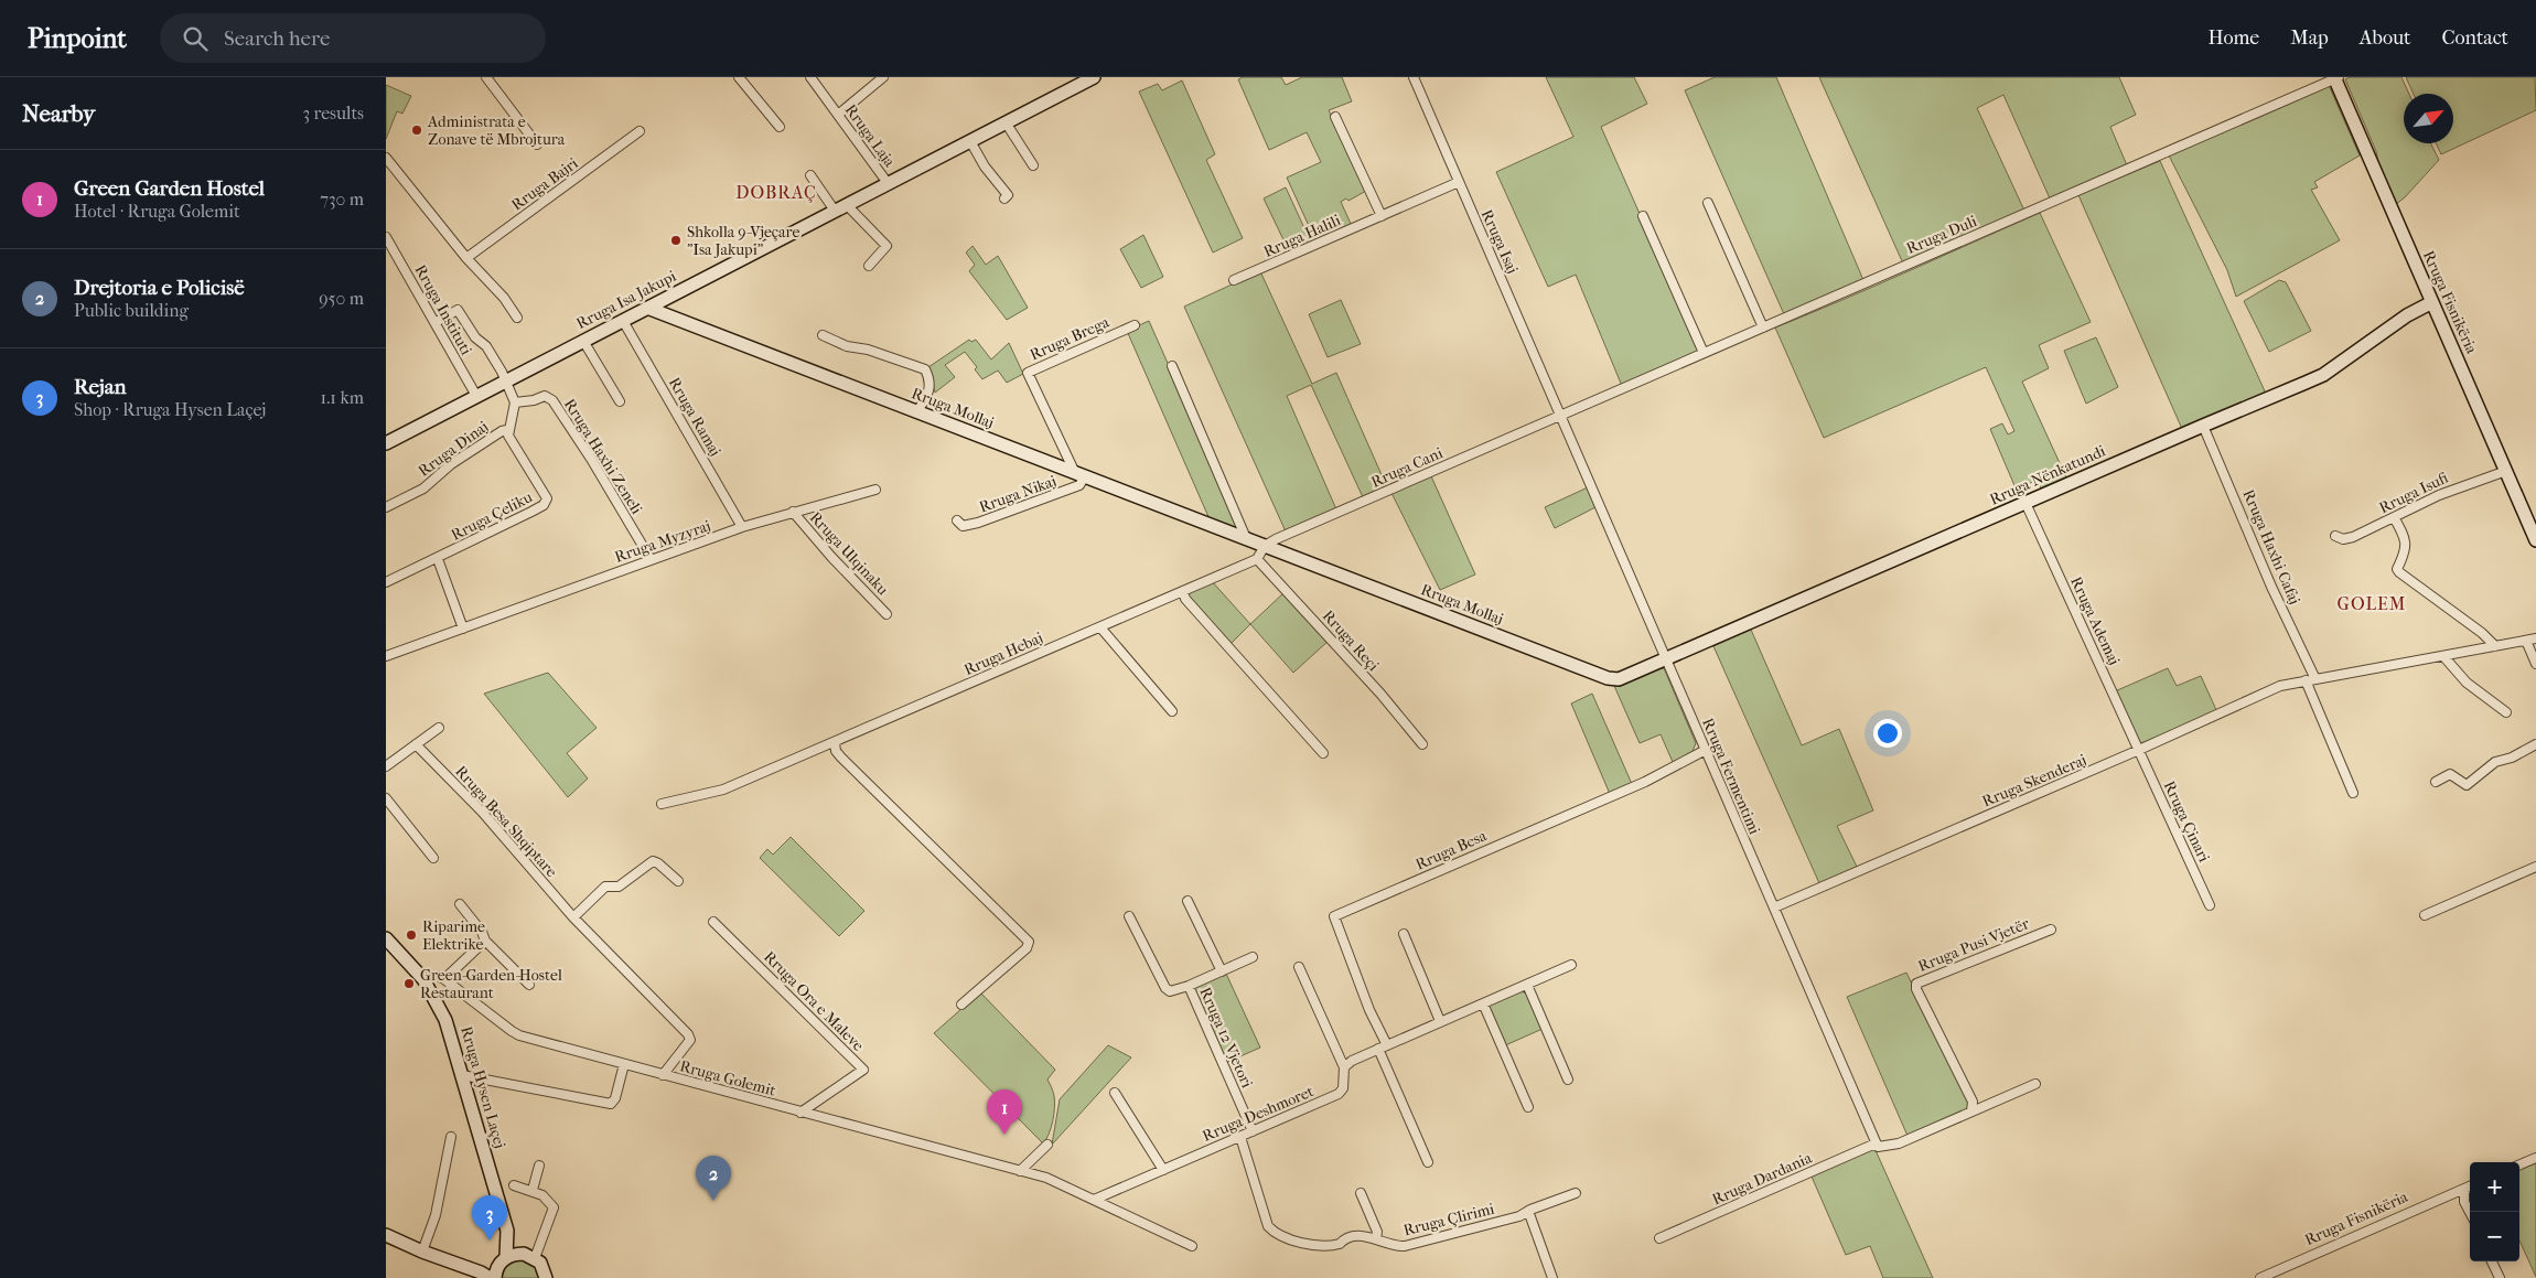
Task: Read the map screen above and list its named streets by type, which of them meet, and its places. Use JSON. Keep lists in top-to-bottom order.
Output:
{
  "streets": {
    "street": [
      "Rruga Laja",
      "Rruga Bajri",
      "Rruga Duli",
      "Rruga Halili",
      "Rruga Isaj",
      "Rruga Isa Jakupi",
      "Rruga Fisnikëria",
      "Rruga Instituti",
      "Rruga Brega",
      "Rruga Mollaj",
      "Rruga Ramaj",
      "Rruga Dinaj",
      "Rruga Haxhi Zeneli",
      "Rruga Cani",
      "Rruga Nënkatundi",
      "Rruga Isufi",
      "Rruga Nikaj",
      "Rruga Çeliku",
      "Rruga Myzyraj",
      "Rruga Haxhi Cafaj",
      "Rruga Ulqinaku",
      "Rruga Ademaj",
      "Rruga Reçi",
      "Rruga Hebaj",
      "Rruga Fermentimi",
      "Rruga Skenderaj",
      "Rruga Besa Shqiptare",
      "Rruga Çinari",
      "Rruga Besa",
      "Rruga Pusi Vjetër",
      "Rruga Ora e Maleve",
      "Rruga 12 Vjetori",
      "Rruga Golemit",
      "Rruga Hysen Laçej",
      "Rruga Deshmoret",
      "Rruga Dardania",
      "Rruga Çlirimi"
    ]
  },
  "crossings": [
    ["Rruga Laja", "Rruga Isa Jakupi"],
    ["Rruga Duli", "Rruga Isaj"],
    ["Rruga Duli", "Rruga Fisnikëria"],
    ["Rruga Duli", "Rruga Cani"],
    ["Rruga Duli", "Rruga Fermentimi"],
    ["Rruga Halili", "Rruga Isaj"],
    ["Rruga Isaj", "Rruga Cani"],
    ["Rruga Isaj", "Rruga Fermentimi"],
    ["Rruga Isa Jakupi", "Rruga Instituti"],
    ["Rruga Isa Jakupi", "Rruga Mollaj"],
    ["Rruga Isa Jakupi", "Rruga Ramaj"],
    ["Rruga Fisnikëria", "Rruga Nënkatundi"],
    ["Rruga Fisnikëria", "Rruga Isufi"],
    ["Rruga Brega", "Rruga Mollaj"],
    ["Rruga Brega", "Rruga Nikaj"],
    ["Rruga Mollaj", "Rruga Cani"],
    ["Rruga Mollaj", "Rruga Nënkatundi"],
    ["Rruga Mollaj", "Rruga Nikaj"],
    ["Rruga Mollaj", "Rruga Fermentimi"],
    ["Rruga Ramaj", "Rruga Myzyraj"],
    ["Rruga Dinaj", "Rruga Çeliku"],
    ["Rruga Haxhi Zeneli", "Rruga Myzyraj"],
    ["Rruga Cani", "Rruga Fermentimi"],
    ["Rruga Nënkatundi", "Rruga Haxhi Cafaj"],
    ["Rruga Nënkatundi", "Rruga Ademaj"],
    ["Rruga Nënkatundi", "Rruga Fermentimi"],
    ["Rruga Myzyraj", "Rruga Ulqinaku"],
    ["Rruga Haxhi Cafaj", "Rruga Skenderaj"],
    ["Rruga Ademaj", "Rruga Skenderaj"],
    ["Rruga Ademaj", "Rruga Çinari"],
    ["Rruga Reçi", "Rruga Hebaj"],
    ["Rruga Fermentimi", "Rruga Skenderaj"],
    ["Rruga Fermentimi", "Rruga Besa"],
    ["Rruga Fermentimi", "Rruga Dardania"],
    ["Rruga Skenderaj", "Rruga Çinari"],
    ["Rruga Besa Shqiptare", "Rruga Golemit"],
    ["Rruga Ora e Maleve", "Rruga Golemit"],
    ["Rruga 12 Vjetori", "Rruga Deshmoret"],
    ["Rruga Golemit", "Rruga Deshmoret"],
    ["Rruga Deshmoret", "Rruga Çlirimi"]
  ],
  "districts": ["DOBRAÇ", "GOLEM"],
  "places": [
    "Administrata e Zonave të Mbrojtura",
    "Shkolla 9-Vjeçare \"Isa Jakupi\"",
    "Riparime Elektrike",
    "Green-Garden-Hostel Restaurant"
  ],
  "north": "top right",
  "page": {
    "header": "Pinpoint",
    "search": "Search here",
    "nav": [
      "Home",
      "Map",
      "About",
      "Contact"
    ],
    "heading": ["Nearby", "3 results"],
    "list": [
      {
        "mark": "1",
        "name": "Green Garden Hostel",
        "note": "Hotel · Rruga Golemit",
        "value": "730 m"
      },
      {
        "mark": "2",
        "name": "Drejtoria e Policisë",
        "note": "Public building",
        "value": "950 m"
      },
      {
        "mark": "3",
        "name": "Rejan",
        "note": "Shop · Rruga Hysen Laçej",
        "value": "1.1 km"
      }
    ],
    "pins": ["1", "2", "3"],
    "map_buttons": ["+", "−"]
  }
}
